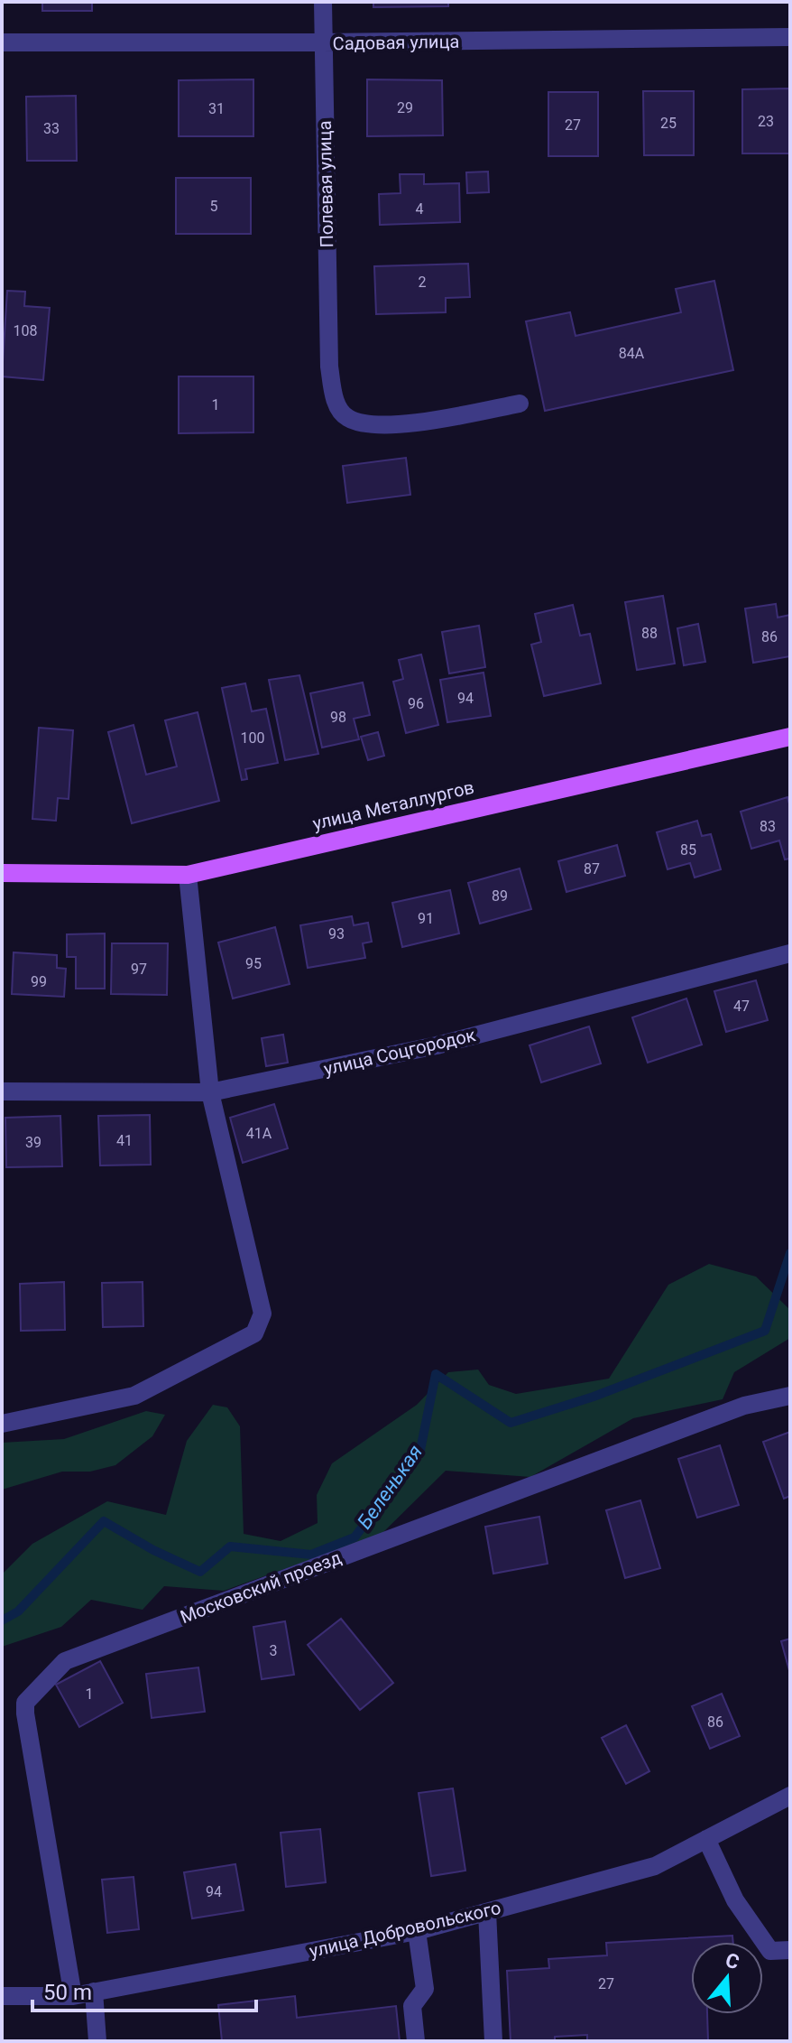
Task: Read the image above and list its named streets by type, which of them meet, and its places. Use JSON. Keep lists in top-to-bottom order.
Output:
{
  "streets": {
    "main road": ["улица Металлургов"],
    "street": [
      "Садовая улица",
      "Полевая улица",
      "улица Соцгородок",
      "Московский проезд",
      "улица Добровольского"
    ]
  },
  "crossings": [
    ["Садовая улица", "Полевая улица"],
    ["Московский проезд", "улица Добровольского"]
  ],
  "water": ["Беленькая"],
  "house_numbers": [
    "29",
    "31",
    "23",
    "25",
    "27",
    "33",
    "5",
    "4",
    "2",
    "108",
    "84А",
    "1",
    "88",
    "86",
    "94",
    "96",
    "98",
    "100",
    "83",
    "85",
    "87",
    "89",
    "91",
    "93",
    "95",
    "97",
    "99",
    "47",
    "41А",
    "41",
    "39",
    "3",
    "1",
    "86",
    "94",
    "27"
  ],
  "scale_bar": "50 m",
  "north": "top"
}
